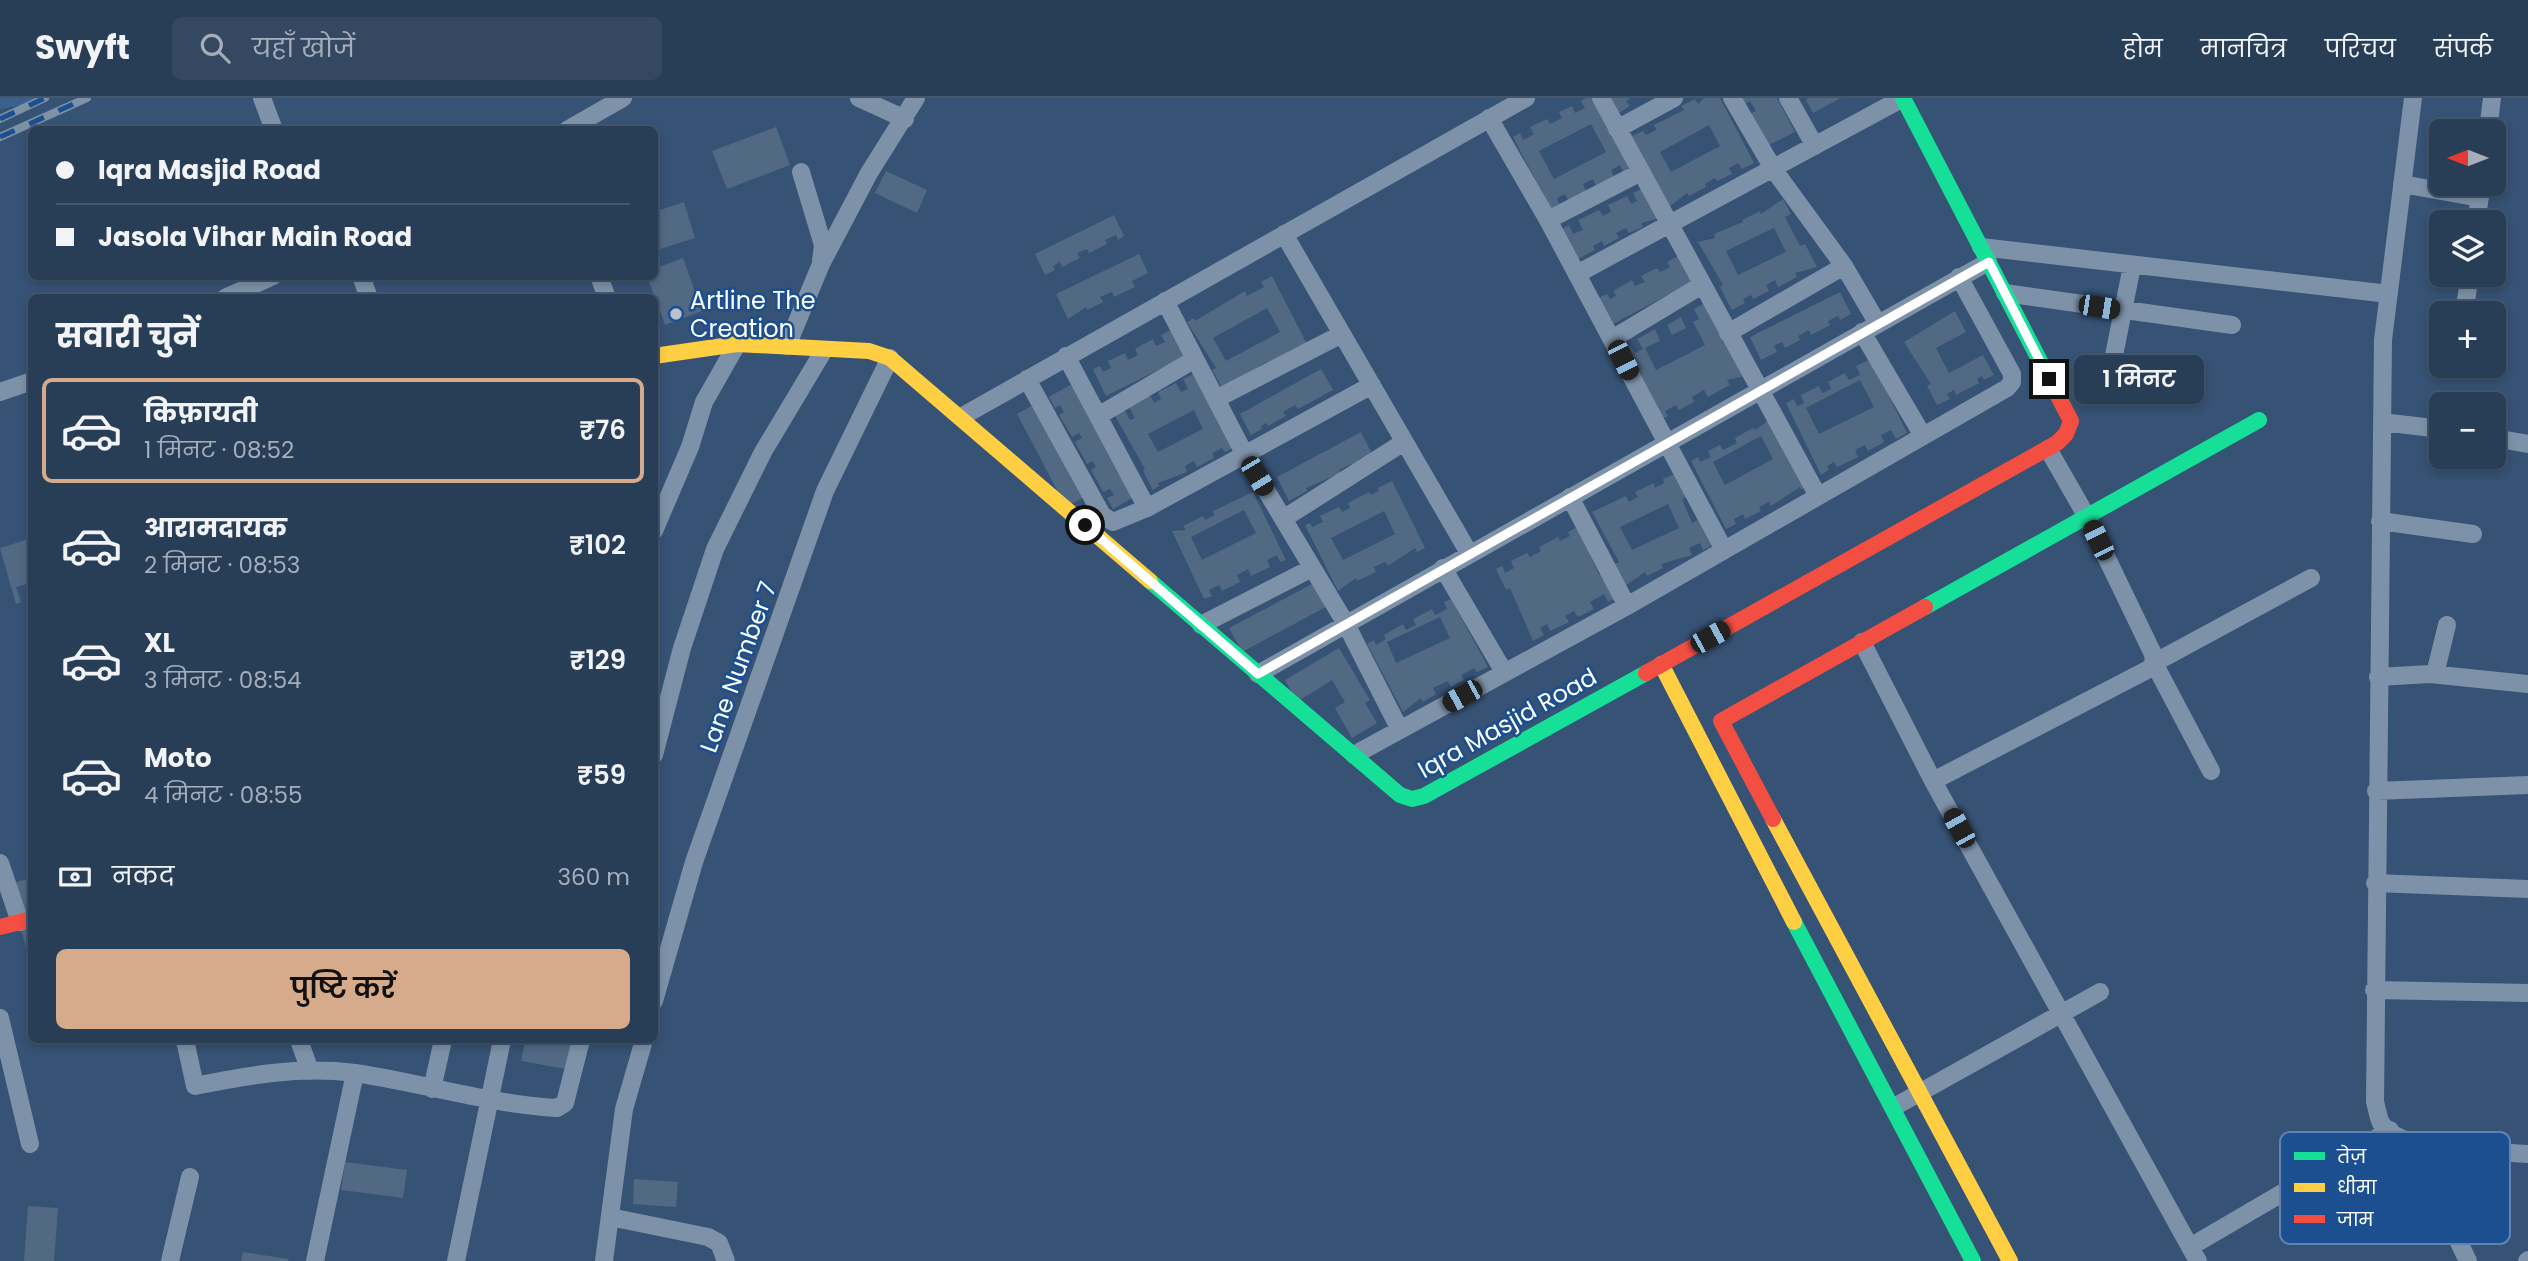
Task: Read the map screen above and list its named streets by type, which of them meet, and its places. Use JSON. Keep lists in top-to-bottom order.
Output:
{
  "streets": {
    "street": ["Lane Number 7", "Iqra Masjid Road"]
  },
  "crossings": [
    ["Lane Number 7", "Iqra Masjid Road"]
  ],
  "places": ["Artline The Creation"],
  "legend": ["तेज़", "धीमा", "जाम"],
  "north": "left",
  "page": {
    "header": "Swyft",
    "search": "यहाँ खोजें",
    "nav": [
      "होम",
      "मानचित्र",
      "परिचय",
      "संपर्क"
    ],
    "map_buttons": ["+", "−"],
    "banner": ["Iqra Masjid Road", "Jasola Vihar Main Road"],
    "heading": "सवारी चुनें",
    "bubble": "1 मिनट",
    "list": [
      {
        "name": "किफ़ायती",
        "note": "1 मिनट · 08:52",
        "value": "₹76"
      },
      {
        "name": "आरामदायक",
        "note": "2 मिनट · 08:53",
        "value": "₹102"
      },
      {
        "name": "XL",
        "note": "3 मिनट · 08:54",
        "value": "₹129"
      },
      {
        "name": "Moto",
        "note": "4 मिनट · 08:55",
        "value": "₹59"
      }
    ],
    "pay": ["नकद", "360 m"],
    "buttons": "पुष्टि करें"
  }
}
